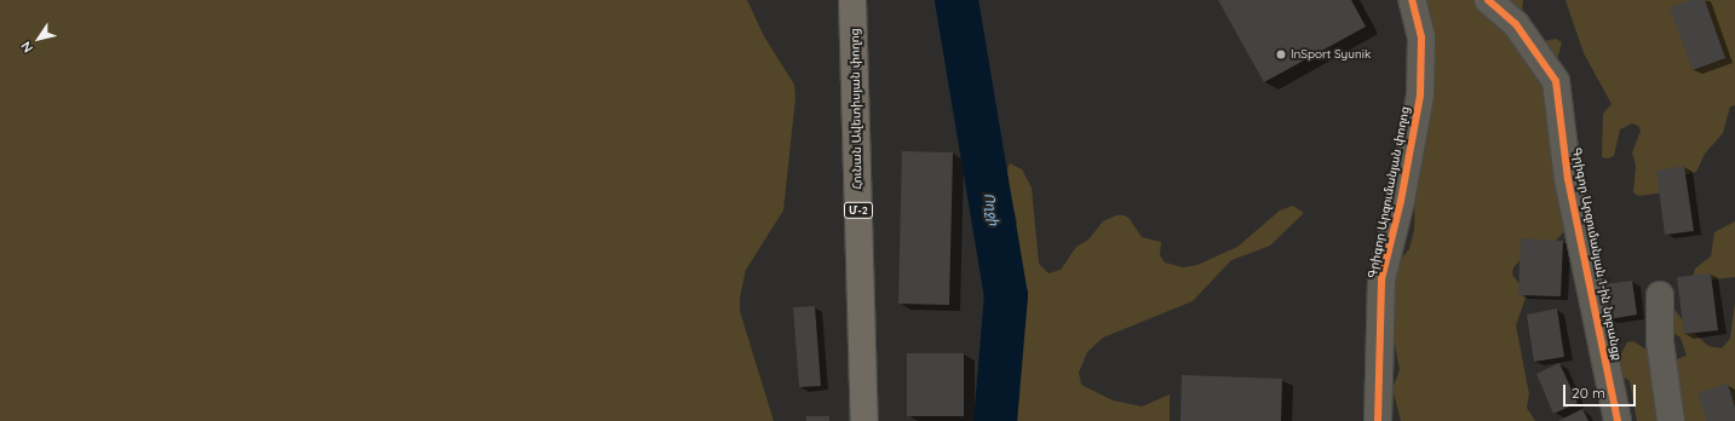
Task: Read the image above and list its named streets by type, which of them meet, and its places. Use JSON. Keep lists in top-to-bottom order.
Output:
{
  "streets": {
    "highway": ["Հունան Ավետիսյան փողոց", "Մ-2"],
    "street": ["Գրիգոր Արզումանյան փողոց", "Գրիգոր Արզումանյան 1-ին նրբանցք"]
  },
  "water": ["Ողջի"],
  "places": ["InSport Syunik"],
  "scale_bar": "20 m",
  "north": "bottom left"
}
